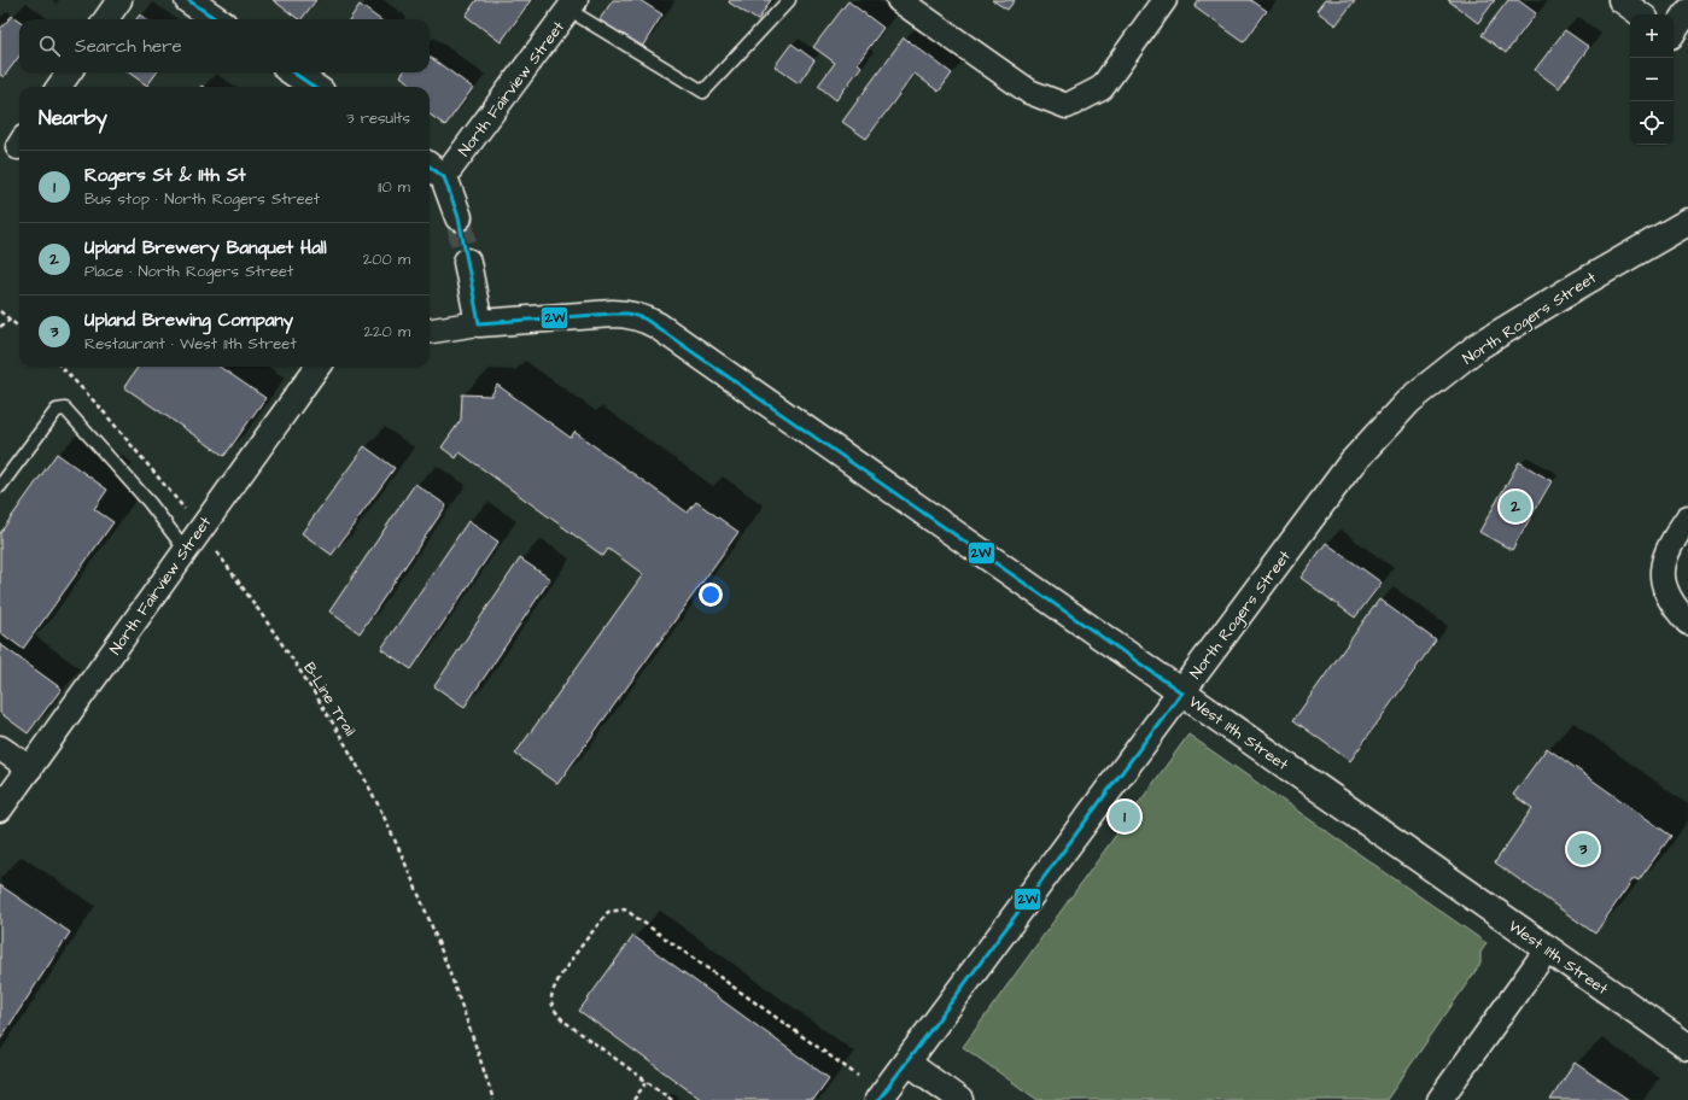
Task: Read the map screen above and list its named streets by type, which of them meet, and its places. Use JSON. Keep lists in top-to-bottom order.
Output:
{
  "streets": {
    "street": ["North Fairview Street", "North Rogers Street", "West 11th Street"],
    "path": ["B-Line Trail"]
  },
  "crossings": [
    ["North Fairview Street", "B-Line Trail"],
    ["North Rogers Street", "West 11th Street"]
  ],
  "lines": ["transit line 2W"],
  "page": {
    "map_buttons": ["+", "−"],
    "search": "Search here",
    "heading": ["Nearby", "3 results"],
    "list": [
      {
        "mark": "1",
        "name": "Rogers St & 11th St",
        "note": "Bus stop · North Rogers Street",
        "value": "110 m"
      },
      {
        "mark": "2",
        "name": "Upland Brewery Banquet Hall",
        "note": "Place · North Rogers Street",
        "value": "200 m"
      },
      {
        "mark": "3",
        "name": "Upland Brewing Company",
        "note": "Restaurant · West 11th Street",
        "value": "220 m"
      }
    ],
    "pins": ["2", "1", "3"]
  }
}
